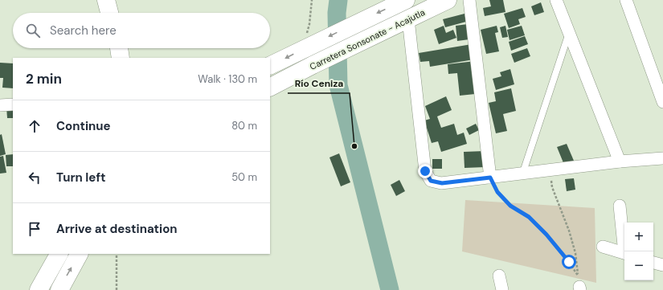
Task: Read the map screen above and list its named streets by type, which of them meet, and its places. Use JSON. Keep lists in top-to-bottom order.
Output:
{
  "streets": {
    "main road": ["Carretera Sonsonate - Acajutla"]
  },
  "places": ["Río Ceniza"],
  "page": {
    "search": "Search here",
    "heading": ["2 min", "Walk · 130 m"],
    "list": [
      ["Continue", "80 m"],
      ["Turn left", "50 m"],
      "Arrive at destination"
    ],
    "map_buttons": ["+", "−"]
  }
}
